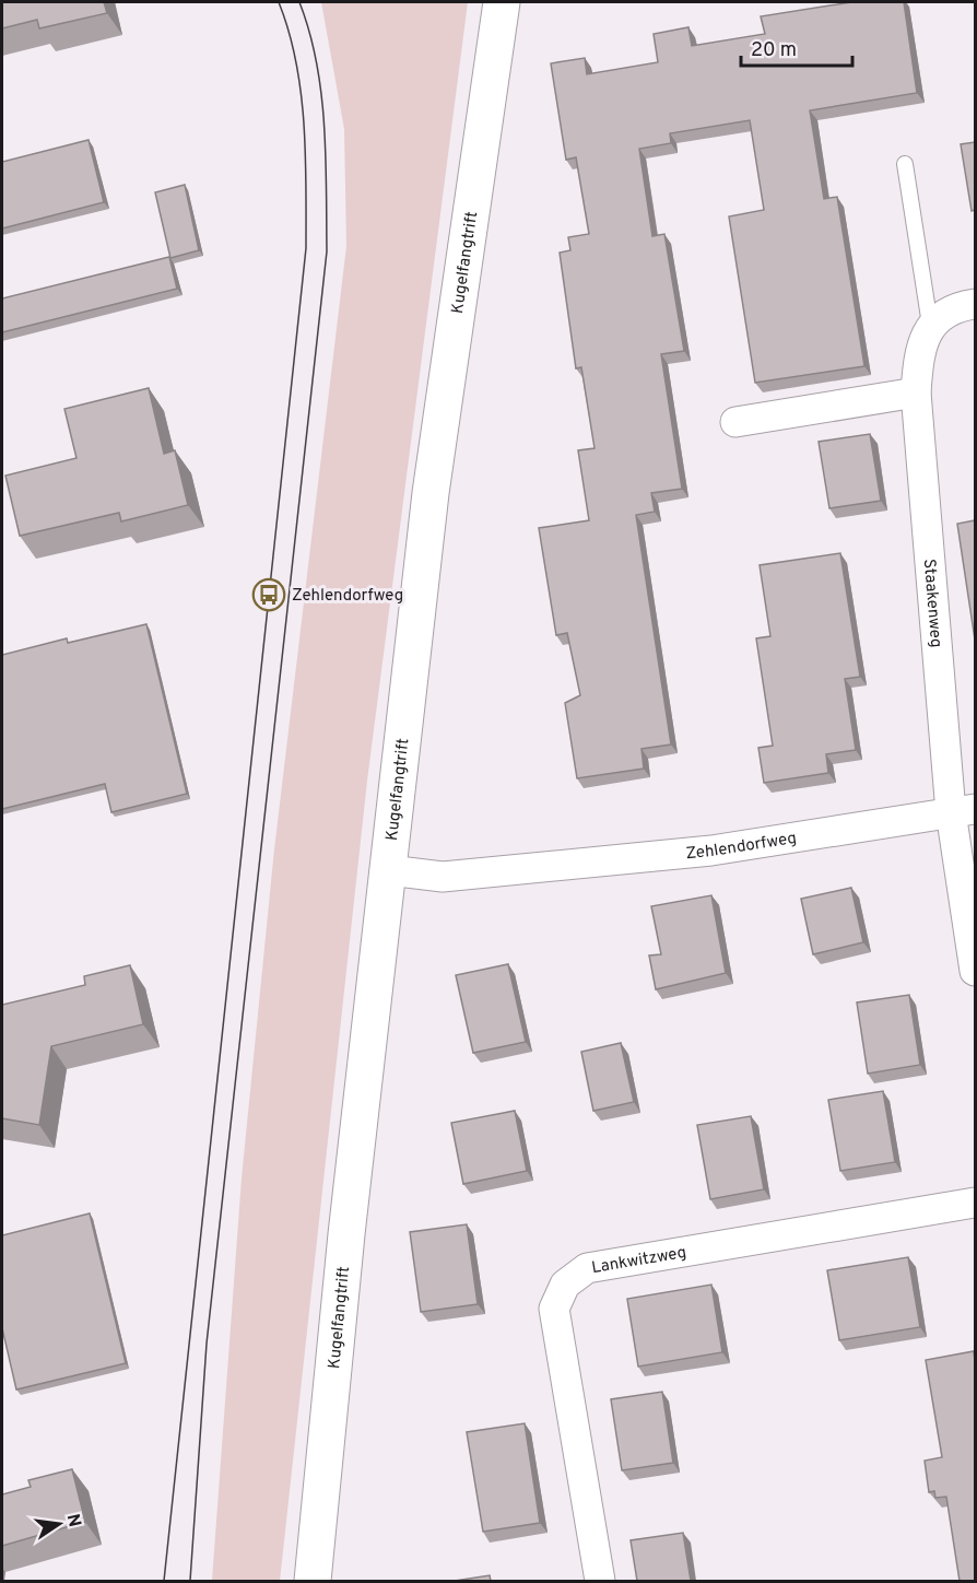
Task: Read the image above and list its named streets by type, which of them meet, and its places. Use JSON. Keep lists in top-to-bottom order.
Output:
{
  "streets": {
    "street": [
      "Kugelfangtrift",
      "Staakenweg",
      "Zehlendorfweg",
      "Lankwitzweg"
    ]
  },
  "crossings": [
    ["Kugelfangtrift", "Zehlendorfweg"],
    ["Staakenweg", "Zehlendorfweg"]
  ],
  "places": {
    "bus stop": ["Zehlendorfweg"]
  },
  "scale_bar": "20 m",
  "north": "right"
}
